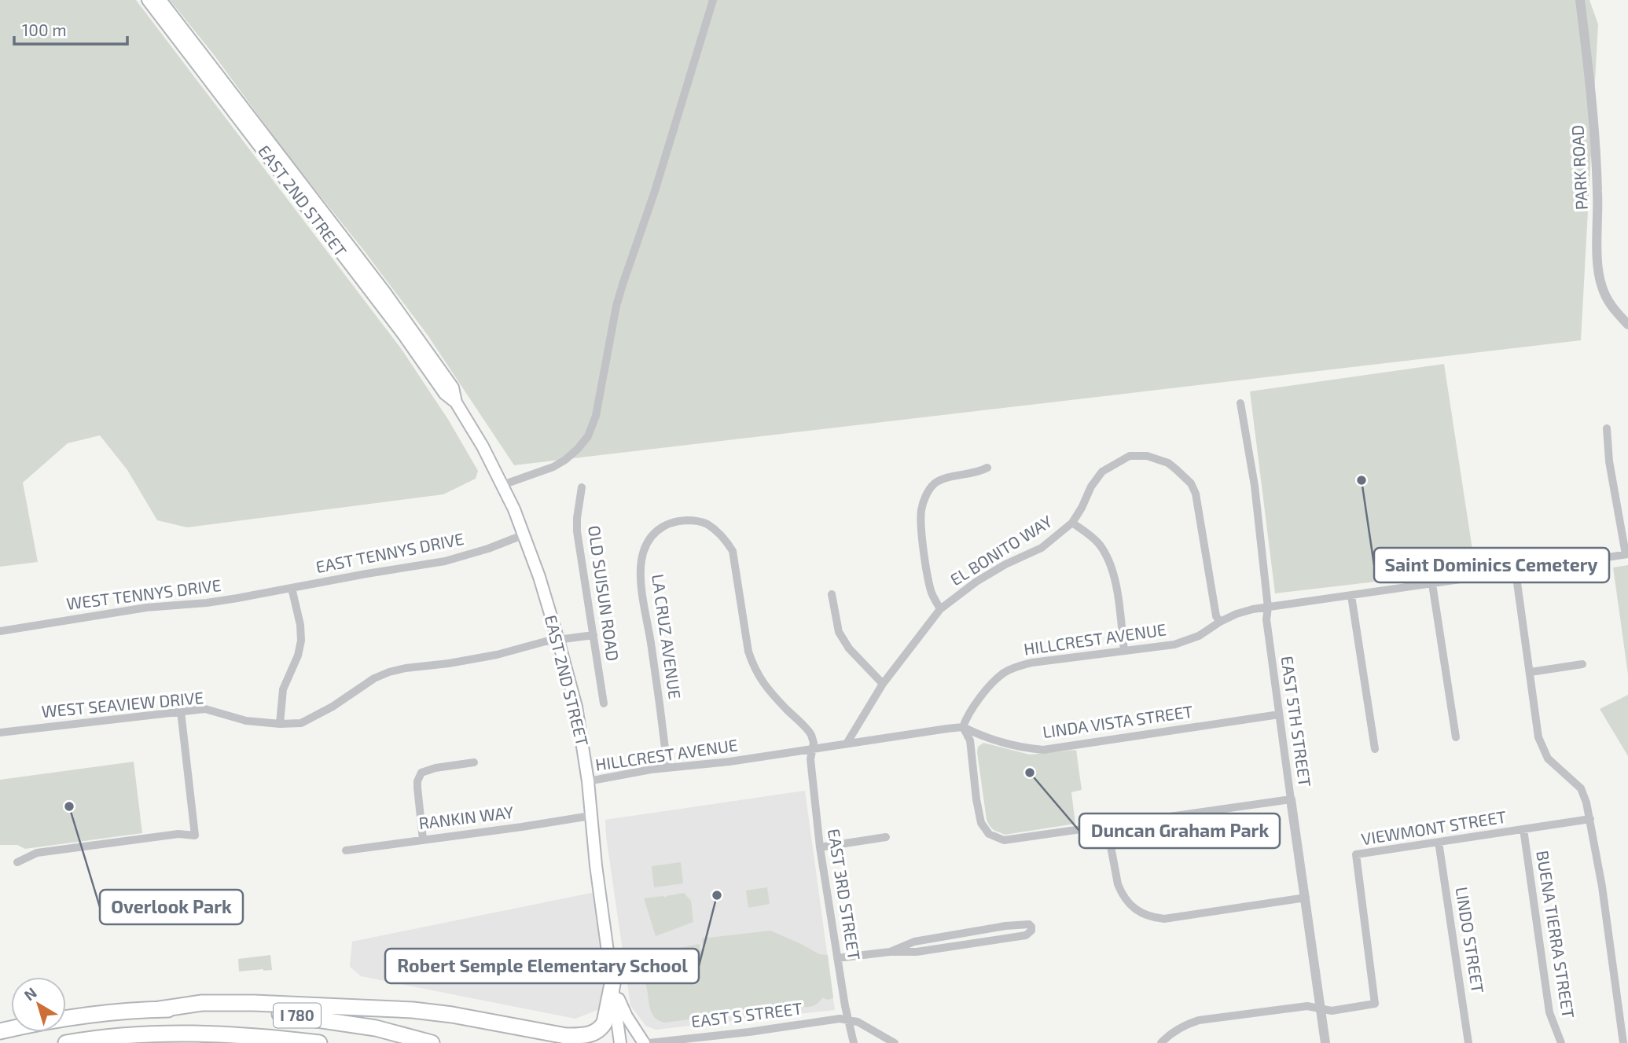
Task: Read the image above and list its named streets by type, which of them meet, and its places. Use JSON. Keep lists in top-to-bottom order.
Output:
{
  "streets": {
    "highway": ["I 780"],
    "main road": ["EAST 2ND STREET"],
    "street": [
      "PARK ROAD",
      "EL BONITO WAY",
      "EAST TENNYS DRIVE",
      "OLD SUISUN ROAD",
      "WEST TENNYS DRIVE",
      "LA CRUZ AVENUE",
      "HILLCREST AVENUE",
      "WEST SEAVIEW DRIVE",
      "EAST 5TH STREET",
      "LINDA VISTA STREET",
      "RANKIN WAY",
      "VIEWMONT STREET",
      "EAST 3RD STREET",
      "BUENA TIERRA STREET",
      "LINDO STREET",
      "EAST S STREET"
    ]
  },
  "crossings": [
    ["EAST 2ND STREET", "EAST TENNYS DRIVE"],
    ["EAST 2ND STREET", "HILLCREST AVENUE"],
    ["EAST 2ND STREET", "WEST SEAVIEW DRIVE"],
    ["EAST 2ND STREET", "RANKIN WAY"],
    ["EL BONITO WAY", "HILLCREST AVENUE"],
    ["EAST TENNYS DRIVE", "WEST TENNYS DRIVE"],
    ["OLD SUISUN ROAD", "WEST SEAVIEW DRIVE"],
    ["LA CRUZ AVENUE", "HILLCREST AVENUE"],
    ["LA CRUZ AVENUE", "EAST 3RD STREET"],
    ["HILLCREST AVENUE", "EAST 5TH STREET"],
    ["HILLCREST AVENUE", "LINDA VISTA STREET"],
    ["HILLCREST AVENUE", "EAST 3RD STREET"],
    ["EAST 5TH STREET", "LINDA VISTA STREET"],
    ["EAST 5TH STREET", "VIEWMONT STREET"],
    ["VIEWMONT STREET", "BUENA TIERRA STREET"],
    ["VIEWMONT STREET", "LINDO STREET"],
    ["EAST 3RD STREET", "EAST S STREET"]
  ],
  "places": [
    "Saint Dominics Cemetery",
    "Duncan Graham Park",
    "Overlook Park",
    "Robert Semple Elementary School"
  ],
  "scale_bar": "100 m",
  "north": "top left"
}
